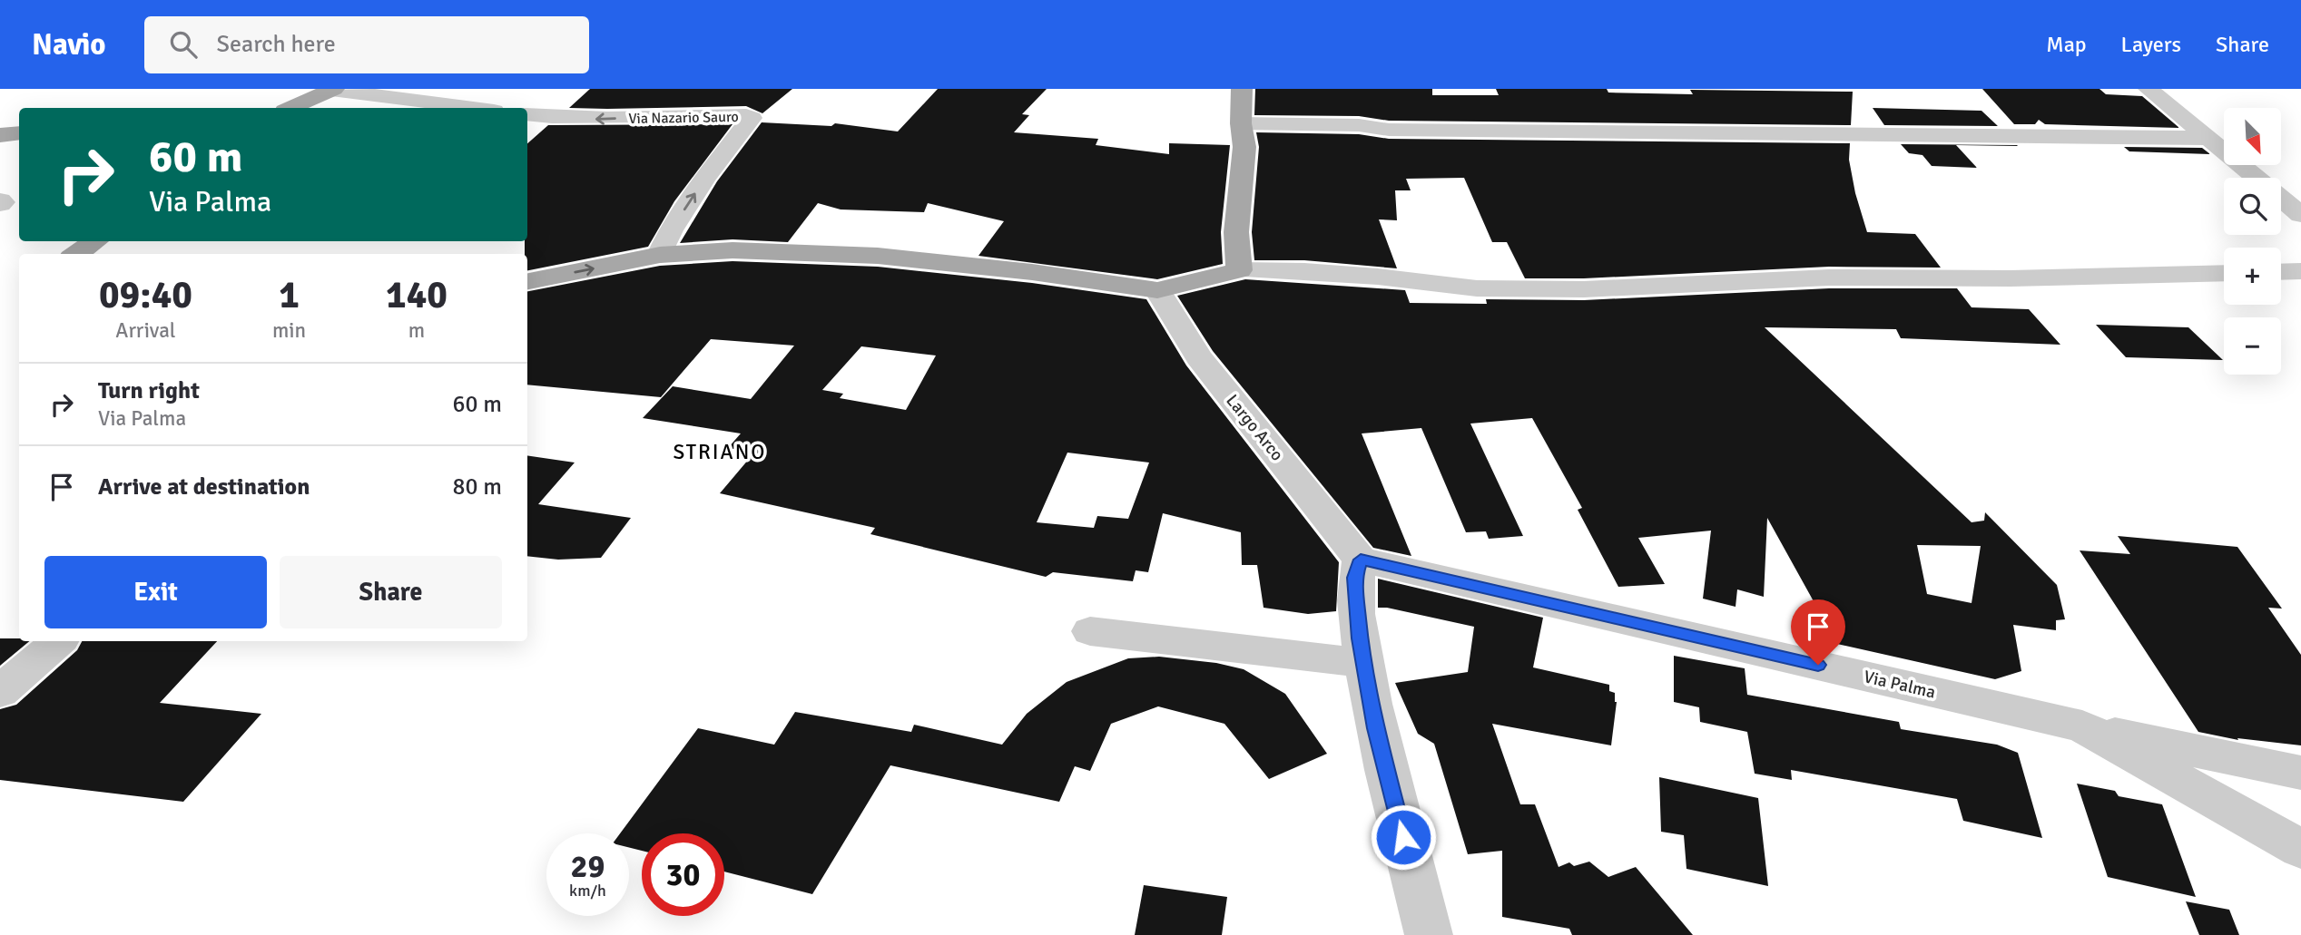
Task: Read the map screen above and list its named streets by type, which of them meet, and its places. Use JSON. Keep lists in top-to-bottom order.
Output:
{
  "streets": {
    "street": ["Via Nazario Sauro", "Largo Arco", "Via Palma"]
  },
  "crossings": [
    ["Largo Arco", "Via Palma"]
  ],
  "districts": ["STRIANO"],
  "north": "bottom right",
  "page": {
    "header": "Navio",
    "search": "Search here",
    "nav": ["Map", "Layers", "Share"],
    "map_buttons": ["+", "−"],
    "turn": ["60 m", "Via Palma"],
    "eta": [
      "09:40",
      "Arrival",
      "1",
      "min",
      "140",
      "m"
    ],
    "list": [
      {
        "name": "Turn right",
        "note": "Via Palma",
        "value": "60 m"
      },
      {
        "name": "Arrive at destination",
        "value": "80 m"
      }
    ],
    "buttons": ["Exit", "Share"],
    "speed": "29 km/h",
    "limit": "30"
  }
}
